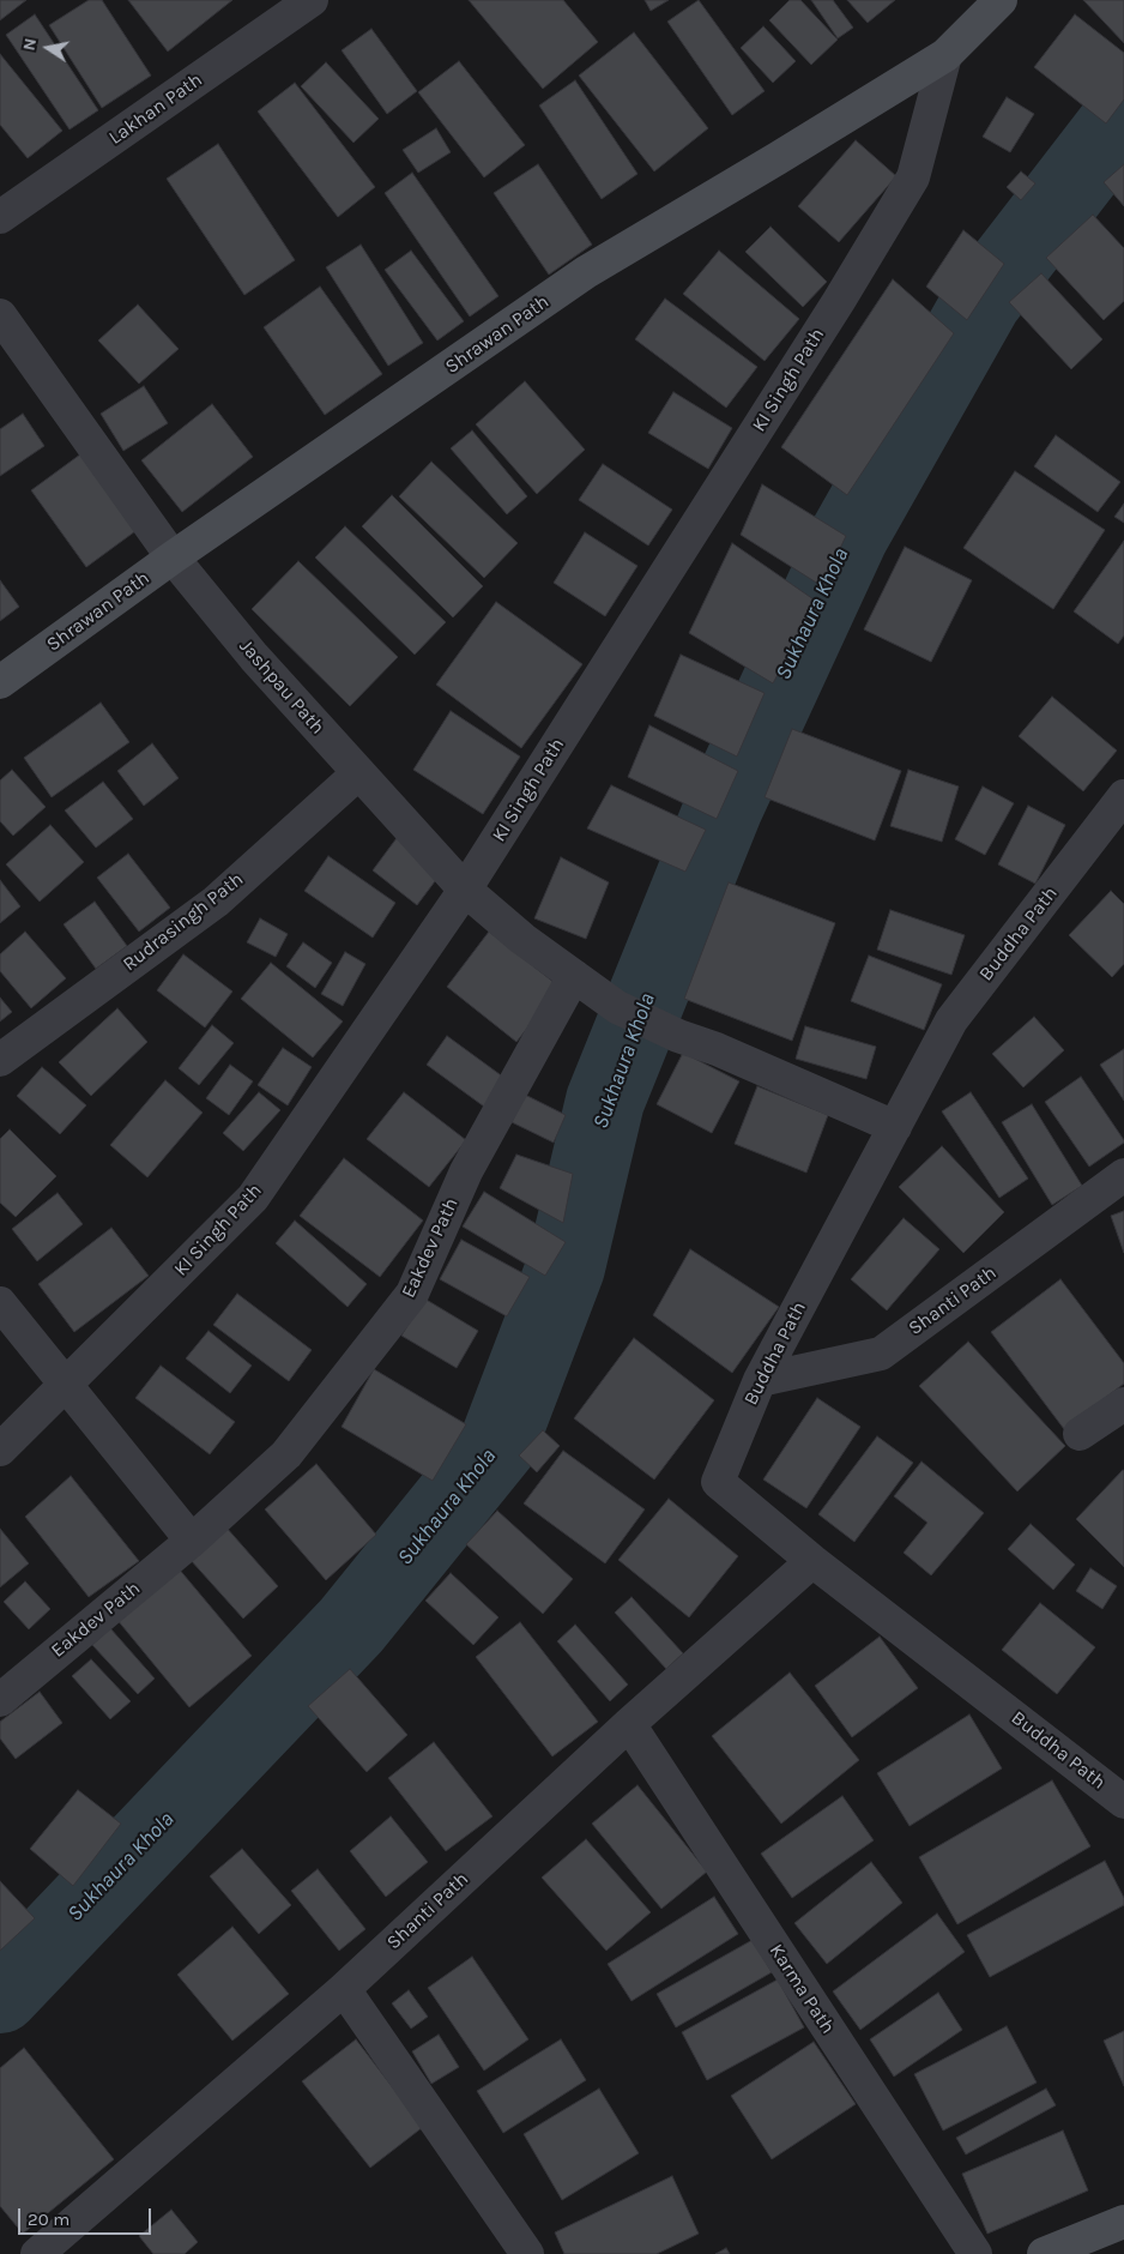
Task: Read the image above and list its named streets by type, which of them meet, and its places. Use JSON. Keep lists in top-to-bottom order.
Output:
{
  "streets": {
    "street": [
      "Lakhan Path",
      "Shrawan Path",
      "KI Singh Path",
      "Jashpau Path",
      "Rudrasingh Path",
      "Buddha Path",
      "Eakdev Path",
      "Shanti Path",
      "Karma Path"
    ]
  },
  "crossings": [
    ["Shrawan Path", "KI Singh Path"],
    ["Shrawan Path", "Jashpau Path"],
    ["KI Singh Path", "Jashpau Path"],
    ["Jashpau Path", "Rudrasingh Path"],
    ["Jashpau Path", "Buddha Path"],
    ["Jashpau Path", "Eakdev Path"],
    ["Buddha Path", "Shanti Path"],
    ["Shanti Path", "Karma Path"]
  ],
  "water": ["Sukhaura Khola"],
  "scale_bar": "20 m",
  "north": "left"
}
